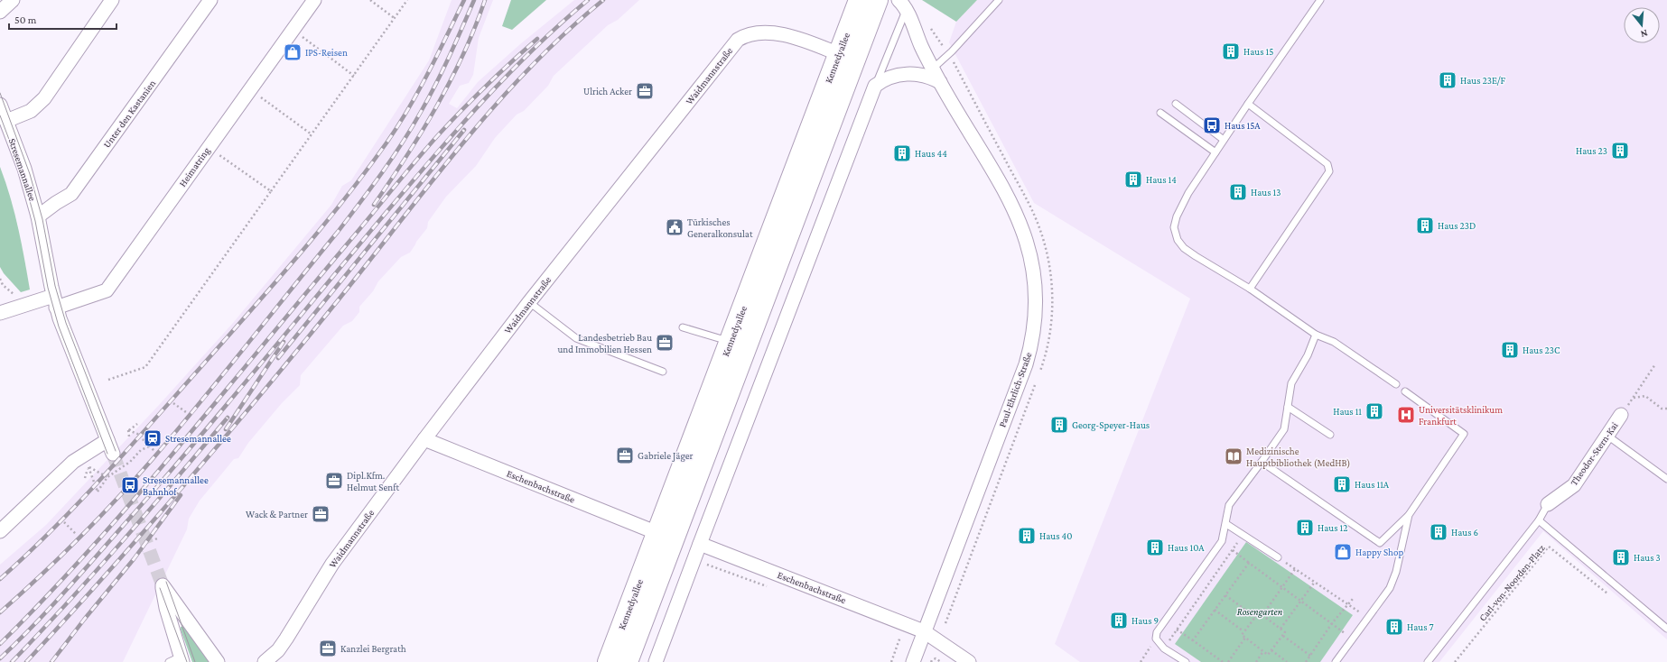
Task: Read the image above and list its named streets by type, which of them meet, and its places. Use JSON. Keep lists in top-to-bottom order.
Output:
{
  "streets": {
    "main road": ["Kennedyallee"],
    "street": [
      "Waidmannstraße",
      "Unter den Kastanien",
      "Heimatring",
      "Stresemannallee",
      "Paul-Ehrlich-Straße",
      "Theodor-Stern-Kai",
      "Eschenbachstraße"
    ],
    "path": ["Carl-von-Noorden-Platz"]
  },
  "crossings": [
    ["Kennedyallee", "Waidmannstraße"],
    ["Kennedyallee", "Eschenbachstraße"],
    ["Waidmannstraße", "Eschenbachstraße"],
    ["Unter den Kastanien", "Stresemannallee"],
    ["Heimatring", "Stresemannallee"],
    ["Paul-Ehrlich-Straße", "Eschenbachstraße"]
  ],
  "parks": ["Rosengarten"],
  "places": {
    "building": [
      "Haus 15",
      "Haus 23E/F",
      "Haus 23",
      "Haus 44",
      "Haus 14",
      "Haus 13",
      "Haus 23D",
      "Haus 23C",
      "Haus 11",
      "Georg-Speyer-Haus",
      "Haus 11A",
      "Haus 12",
      "Haus 6",
      "Haus 40",
      "Haus 10A",
      "Haus 3",
      "Haus 9",
      "Haus 7"
    ],
    "shop": ["IPS-Reisen", "Happy Shop"],
    "office": [
      "Ulrich Acker",
      "Landesbetrieb Bau und Immobilien Hessen",
      "Gabriele Jäger",
      "Dipl.Kfm. Helmut Senft",
      "Wack & Partner",
      "Kanzlei Bergrath"
    ],
    "bus stop": ["Haus 15A", "Stresemannallee Bahnhof"],
    "public building": ["Türkisches Generalkonsulat"],
    "hospital": ["Universitätsklinikum Frankfurt"],
    "station": ["Stresemannallee"],
    "library": ["Medizinische Hauptbibliothek (MedHB)"]
  },
  "scale_bar": "50 m",
  "north": "bottom"
}
